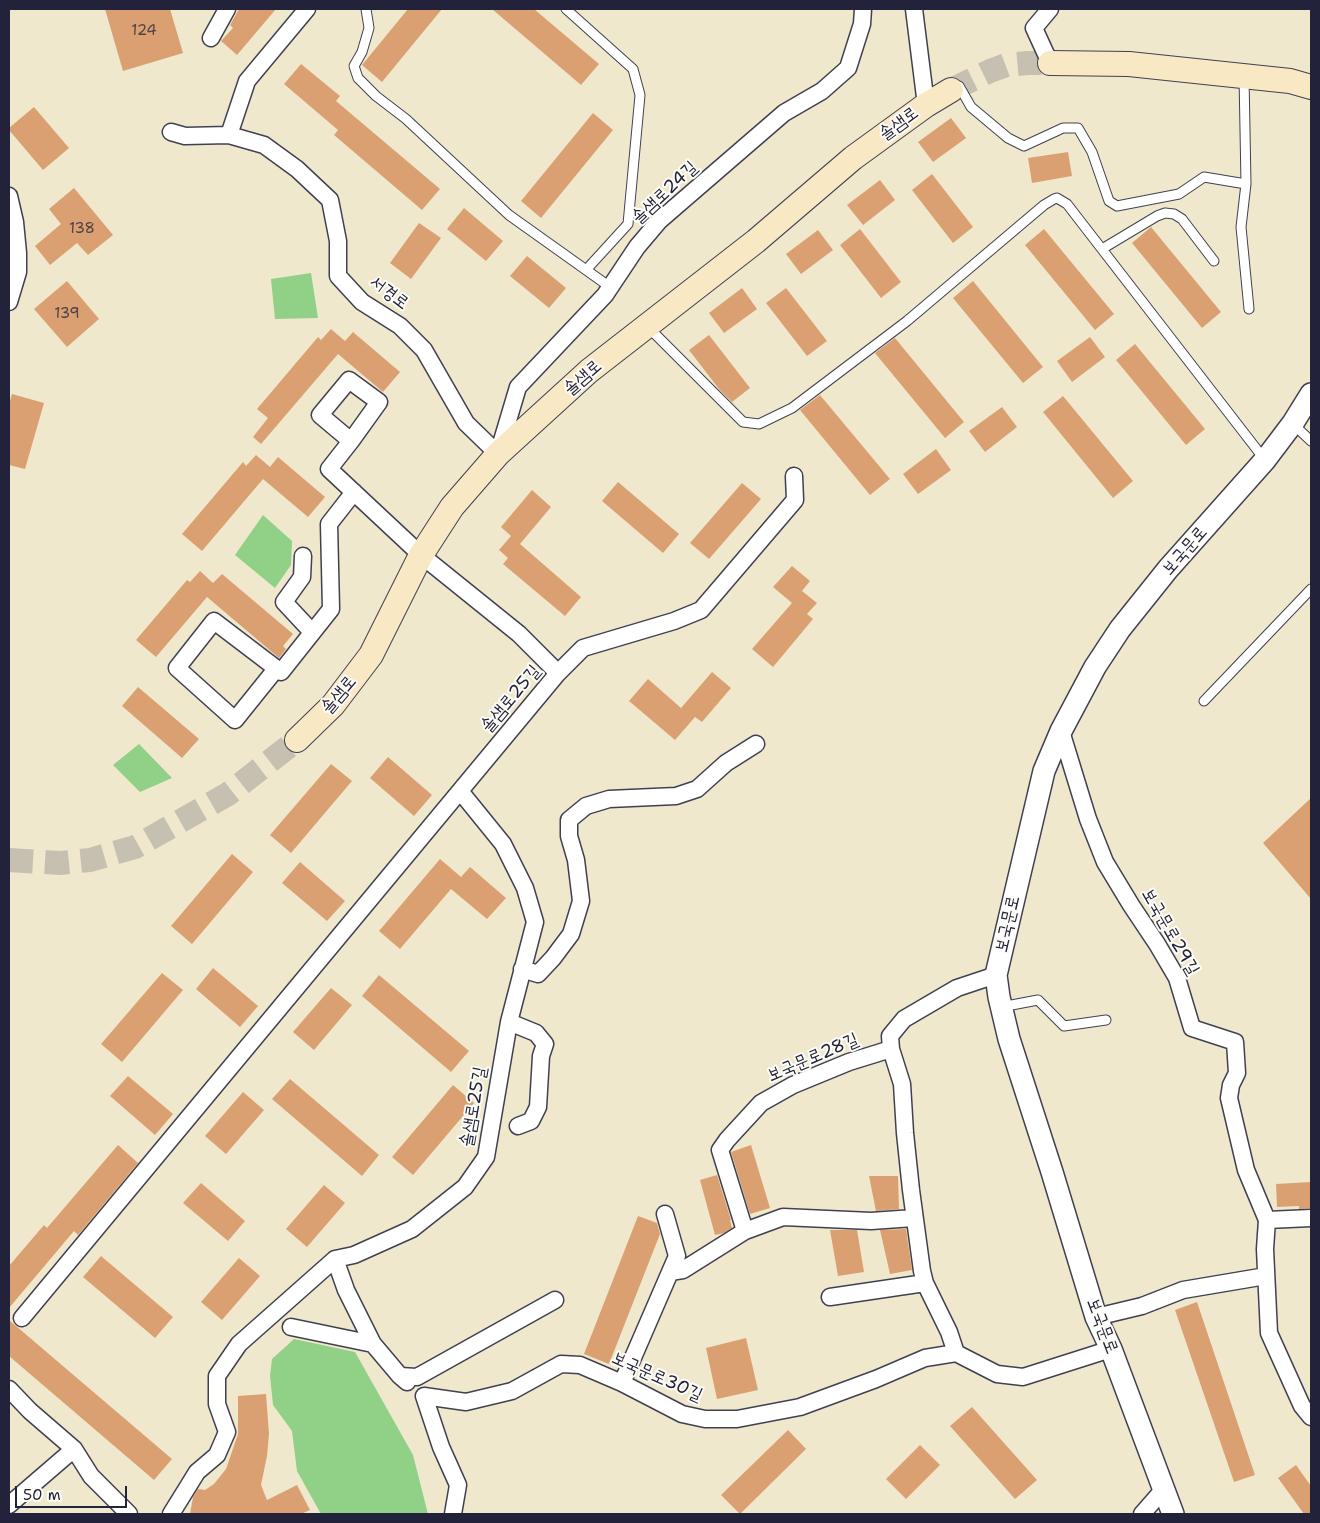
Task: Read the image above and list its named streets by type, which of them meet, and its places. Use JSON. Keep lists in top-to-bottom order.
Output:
{
  "streets": {
    "main road": ["솔샘로"],
    "street": [
      "솔샘로24길",
      "서경로",
      "보국문로",
      "솔샘로25길",
      "보국문로29길",
      "보국문로28길",
      "보국문로30길"
    ]
  },
  "crossings": [
    ["솔샘로", "솔샘로24길"],
    ["솔샘로", "서경로"],
    ["솔샘로", "솔샘로25길"],
    ["솔샘로24길", "서경로"],
    ["보국문로", "보국문로29길"]
  ],
  "house_numbers": ["124", "138", "139"],
  "scale_bar": "50 m"
}
